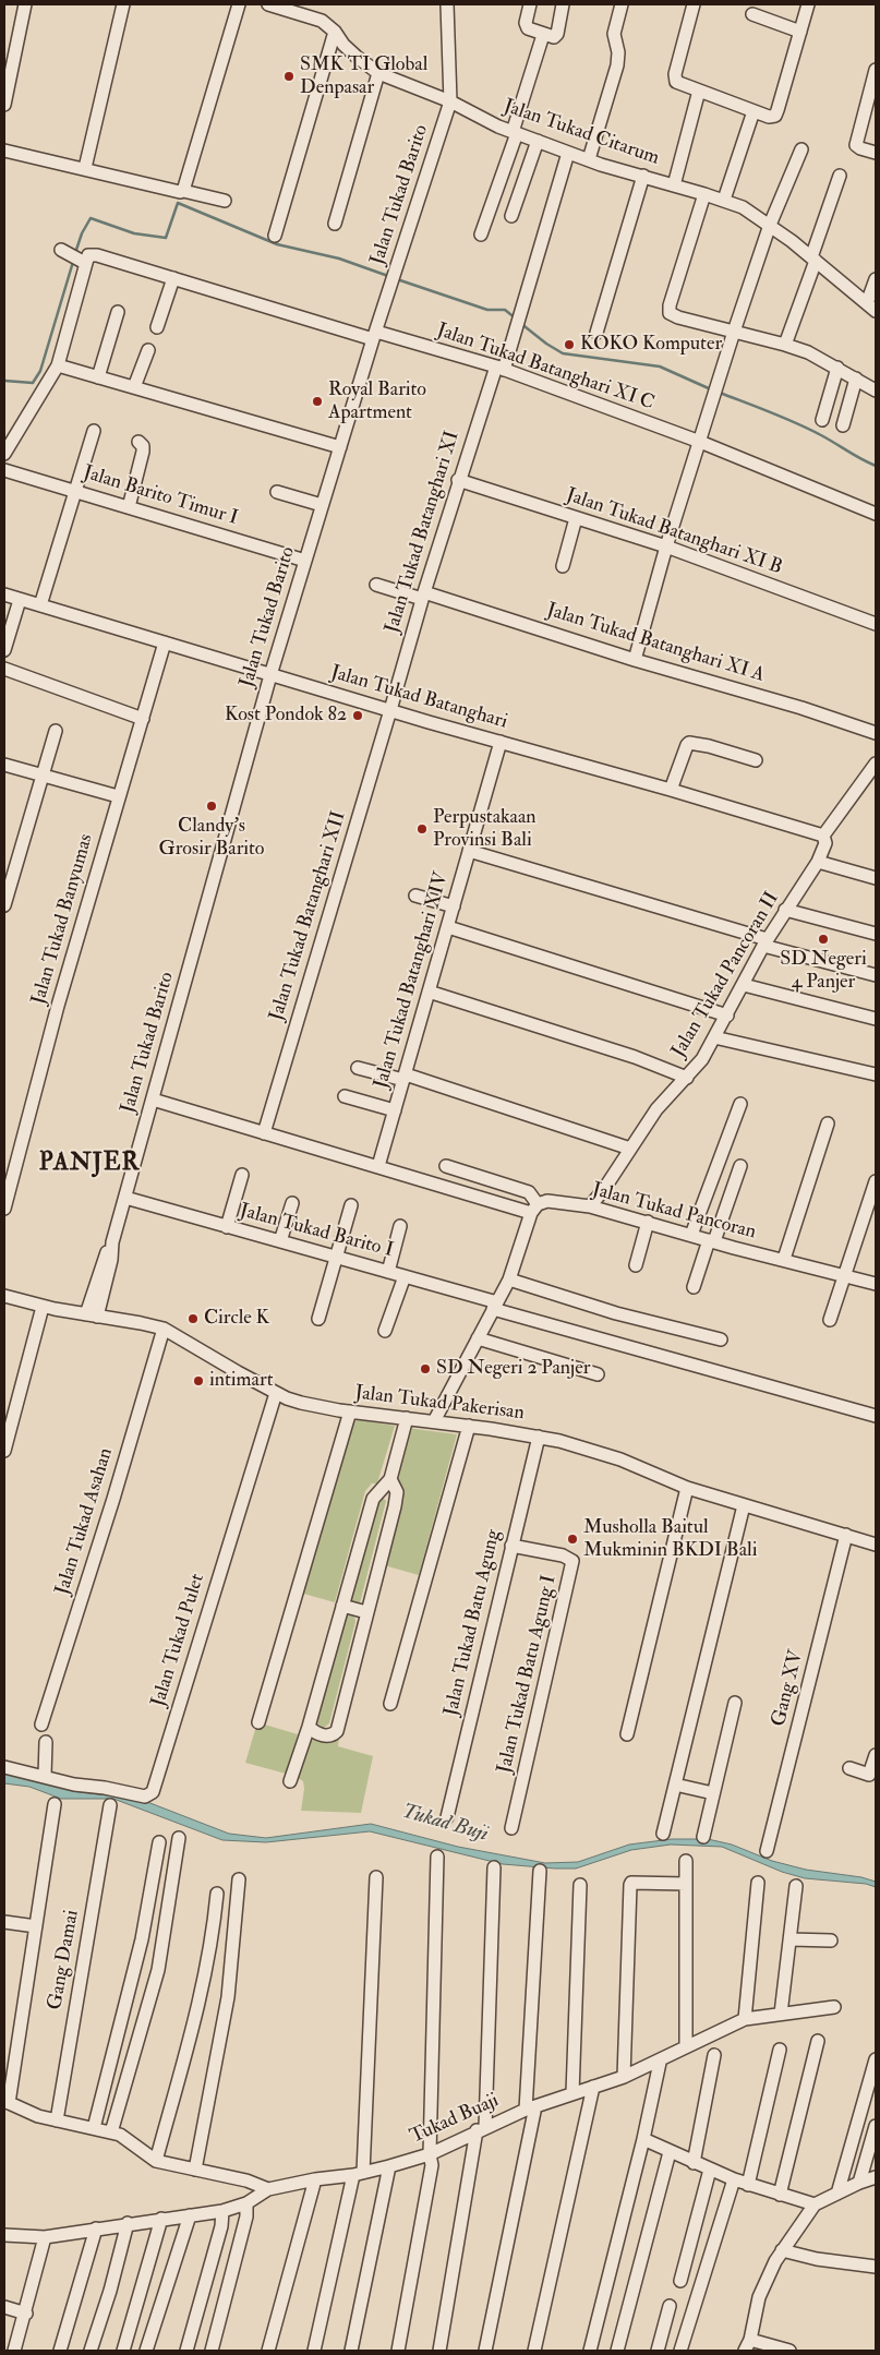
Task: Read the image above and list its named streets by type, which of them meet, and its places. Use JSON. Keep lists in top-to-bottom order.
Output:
{
  "streets": {
    "street": [
      "Jalan Tukad Citarum",
      "Jalan Tukad Barito",
      "Jalan Tukad Batanghari XI C",
      "Jalan Barito Timur I",
      "Jalan Tukad Batanghari XI",
      "Jalan Tukad Batanghari XI B",
      "Jalan Tukad Batanghari XI A",
      "Jalan Tukad Batanghari",
      "Jalan Tukad Batanghari XII",
      "Jalan Tukad Banyumas",
      "Jalan Tukad Pancoran II",
      "Jalan Tukad Batanghari XIV",
      "Jalan Tukad Pancoran",
      "Jalan Tukad Barito I",
      "Jalan Tukad Pakerisan",
      "Jalan Tukad Asahan",
      "Jalan Tukad Batu Agung",
      "Jalan Tukad Pulet",
      "Jalan Tukad Batu Agung I",
      "Gang XV",
      "Gang Damai",
      "Tukad Buaji"
    ]
  },
  "crossings": [
    ["Jalan Tukad Citarum", "Jalan Tukad Barito"],
    ["Jalan Tukad Citarum", "Jalan Tukad Batanghari XI"],
    ["Jalan Tukad Barito", "Jalan Tukad Batanghari XI C"],
    ["Jalan Tukad Barito", "Jalan Barito Timur I"],
    ["Jalan Tukad Barito", "Jalan Tukad Batanghari"],
    ["Jalan Tukad Barito", "Jalan Tukad Pancoran"],
    ["Jalan Tukad Barito", "Jalan Tukad Barito I"],
    ["Jalan Tukad Barito", "Jalan Tukad Pakerisan"],
    ["Jalan Tukad Batanghari XI C", "Jalan Tukad Batanghari XI"],
    ["Jalan Tukad Batanghari XI", "Jalan Tukad Batanghari XI B"],
    ["Jalan Tukad Batanghari XI", "Jalan Tukad Batanghari XI A"],
    ["Jalan Tukad Batanghari XI", "Jalan Tukad Batanghari"],
    ["Jalan Tukad Batanghari XI", "Jalan Tukad Batanghari XII"],
    ["Jalan Tukad Batanghari", "Jalan Tukad Batanghari XII"],
    ["Jalan Tukad Batanghari", "Jalan Tukad Banyumas"],
    ["Jalan Tukad Batanghari", "Jalan Tukad Pancoran II"],
    ["Jalan Tukad Batanghari", "Jalan Tukad Batanghari XIV"],
    ["Jalan Tukad Batanghari XII", "Jalan Tukad Pancoran"],
    ["Jalan Tukad Pancoran II", "Jalan Tukad Pancoran"],
    ["Jalan Tukad Batanghari XIV", "Jalan Tukad Pancoran"],
    ["Jalan Tukad Pakerisan", "Jalan Tukad Asahan"],
    ["Jalan Tukad Pakerisan", "Jalan Tukad Batu Agung"],
    ["Jalan Tukad Pakerisan", "Jalan Tukad Pulet"],
    ["Jalan Tukad Pakerisan", "Gang XV"],
    ["Jalan Tukad Batu Agung", "Jalan Tukad Batu Agung I"]
  ],
  "districts": ["PANJER"],
  "water": ["Tukad Buji"],
  "places": [
    "SMK TI Global Denpasar",
    "KOKO Komputer",
    "Royal Barito Apartment",
    "Kost Pondok 82",
    "Clandy's Grosir Barito",
    "Perpustakaan Provinsi Bali",
    "SD Negeri 4 Panjer",
    "Circle K",
    "SD Negeri 2 Panjer",
    "intimart",
    "Musholla Baitul Mukminin BKDI Bali"
  ]
}
